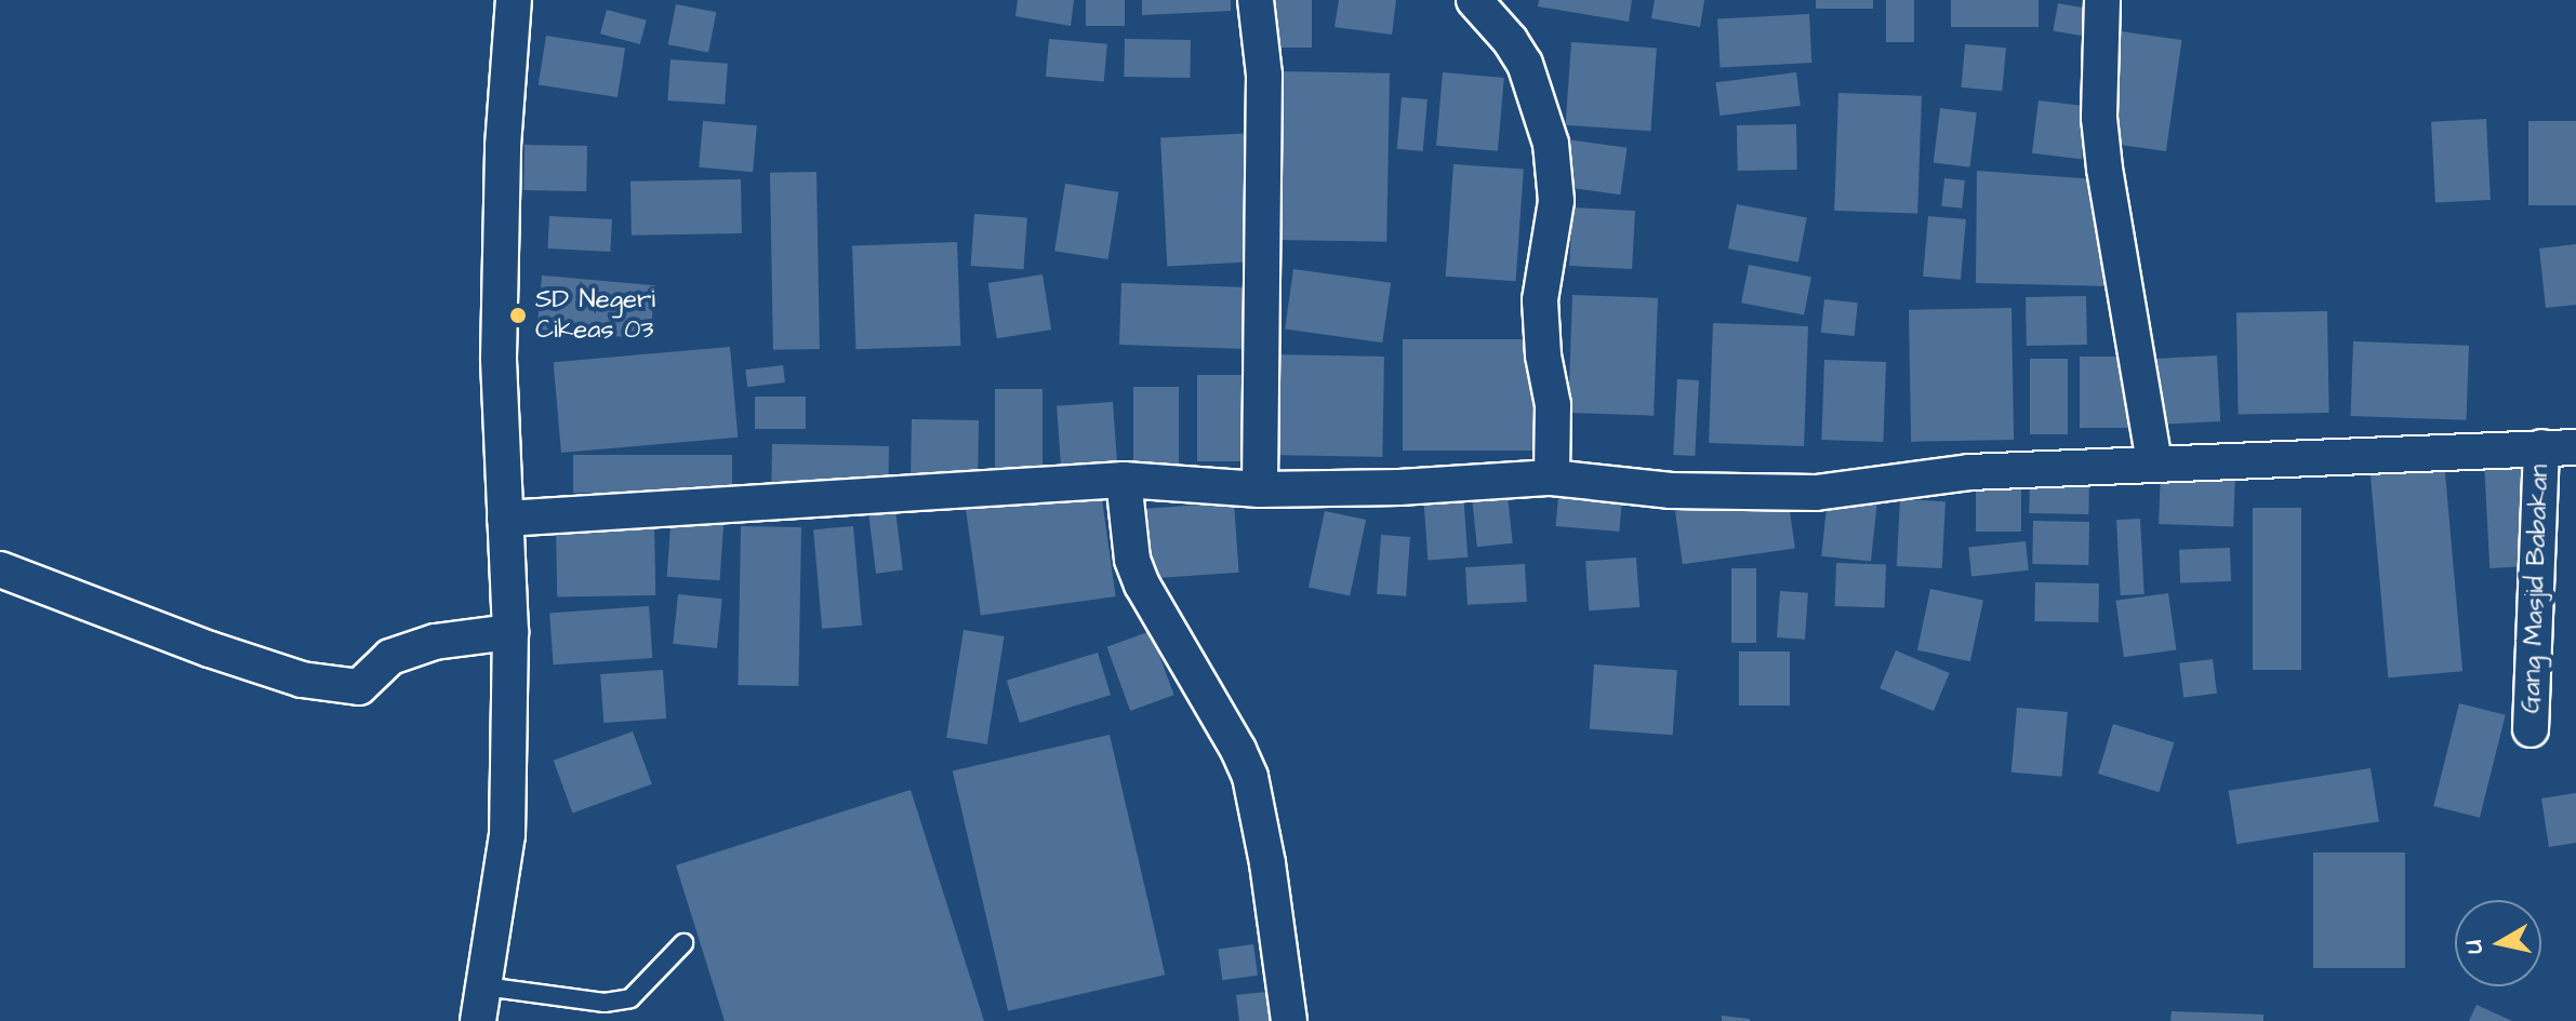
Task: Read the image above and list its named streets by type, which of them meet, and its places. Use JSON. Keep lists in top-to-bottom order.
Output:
{
  "streets": {
    "street": ["Gang Masjid Babakan"]
  },
  "places": ["SD Negeri Cikeas 03"],
  "north": "left"
}
